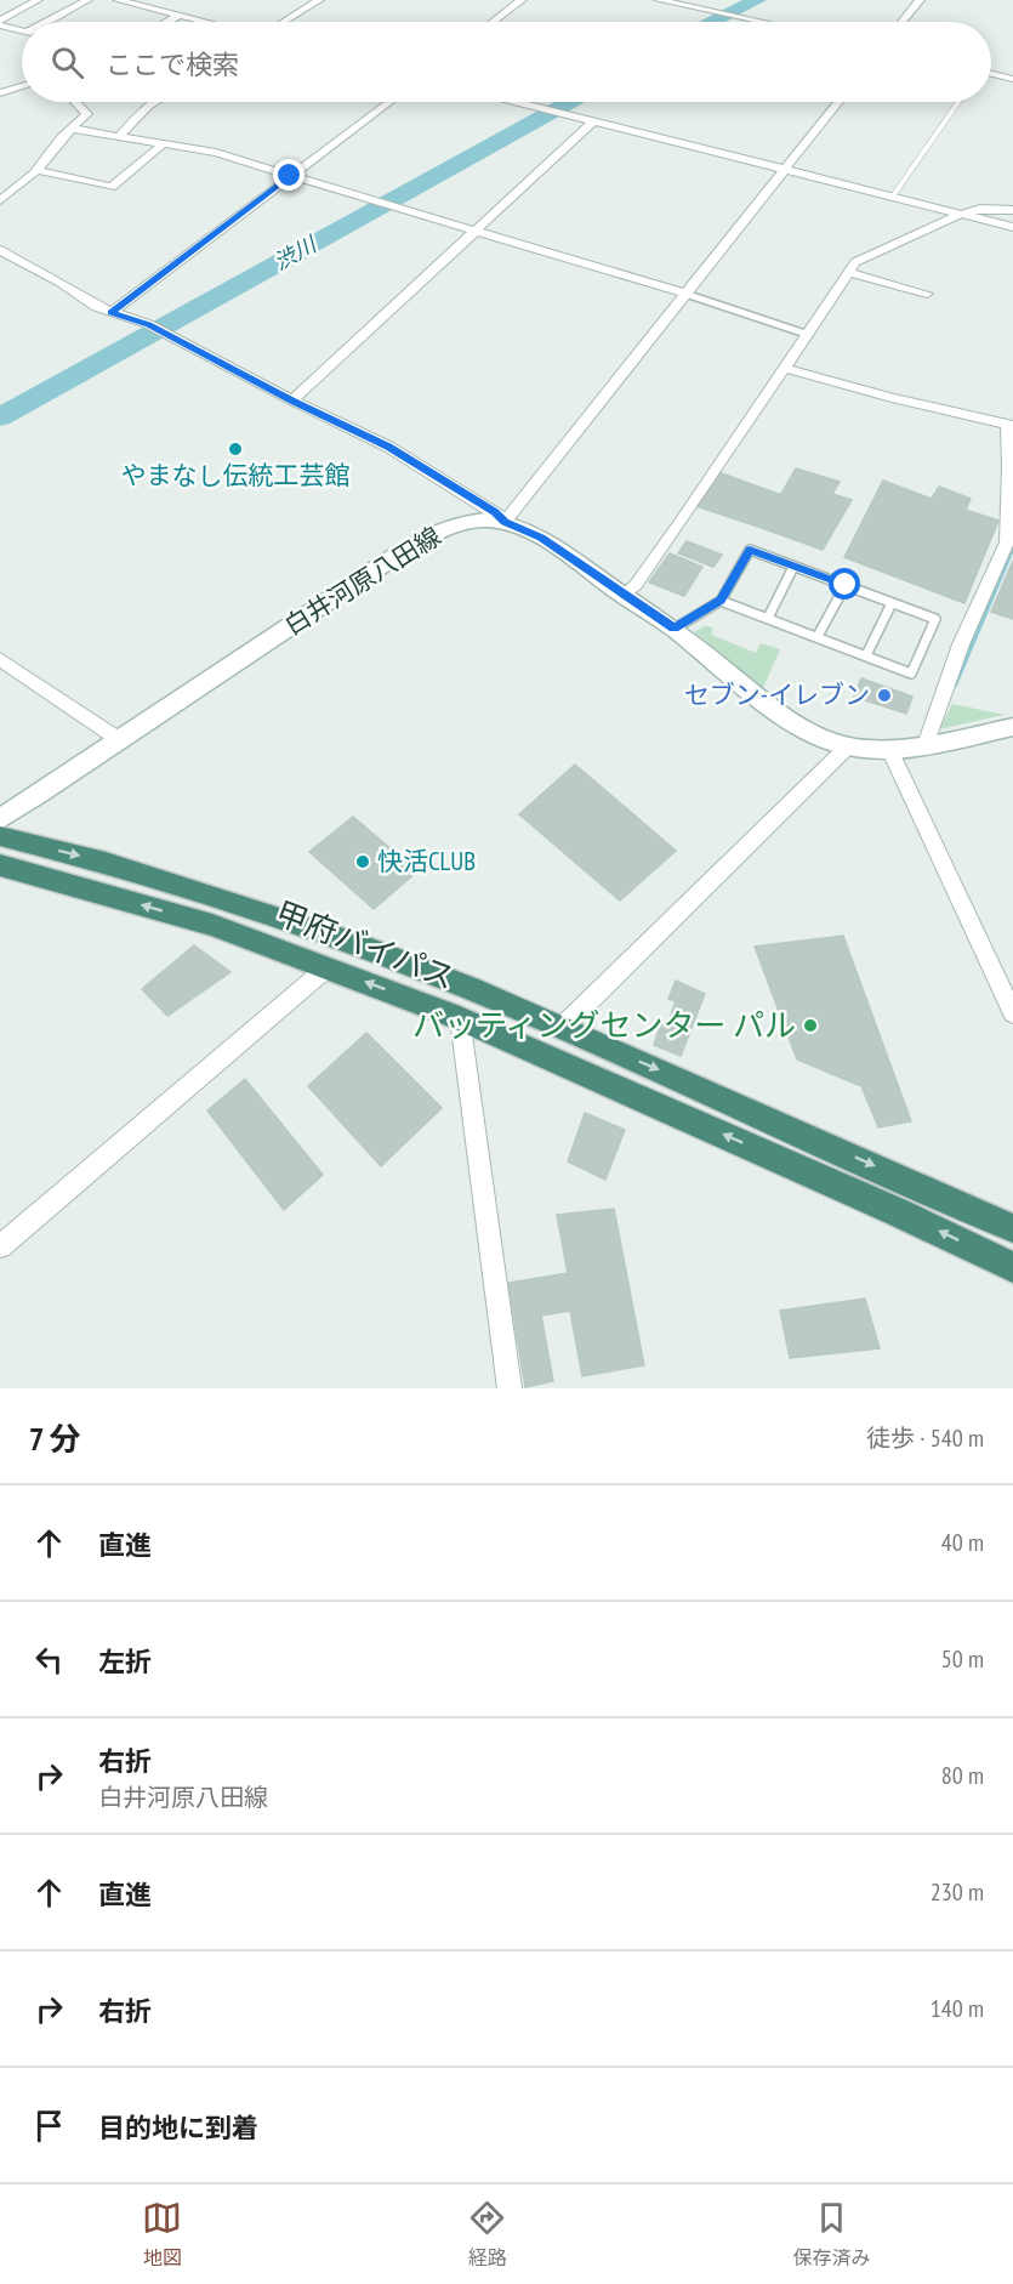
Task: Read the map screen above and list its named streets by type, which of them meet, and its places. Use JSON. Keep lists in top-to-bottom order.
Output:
{
  "streets": {
    "highway": ["甲府バイパス"],
    "main road": ["白井河原八田線"]
  },
  "water": ["渋川"],
  "places": [
    "やまなし伝統工芸館",
    "セブン-イレブン",
    "快活CLUB",
    "バッティングセンター パル"
  ],
  "page": {
    "search": "ここで検索",
    "heading": ["7 分", "徒歩 · 540 m"],
    "list": [
      ["直進", "40 m"],
      ["左折", "50 m"],
      ["右折", "白井河原八田線", "80 m"],
      ["直進", "230 m"],
      ["右折", "140 m"],
      "目的地に到着"
    ],
    "nav": ["地図", "経路", "保存済み"]
  }
}
